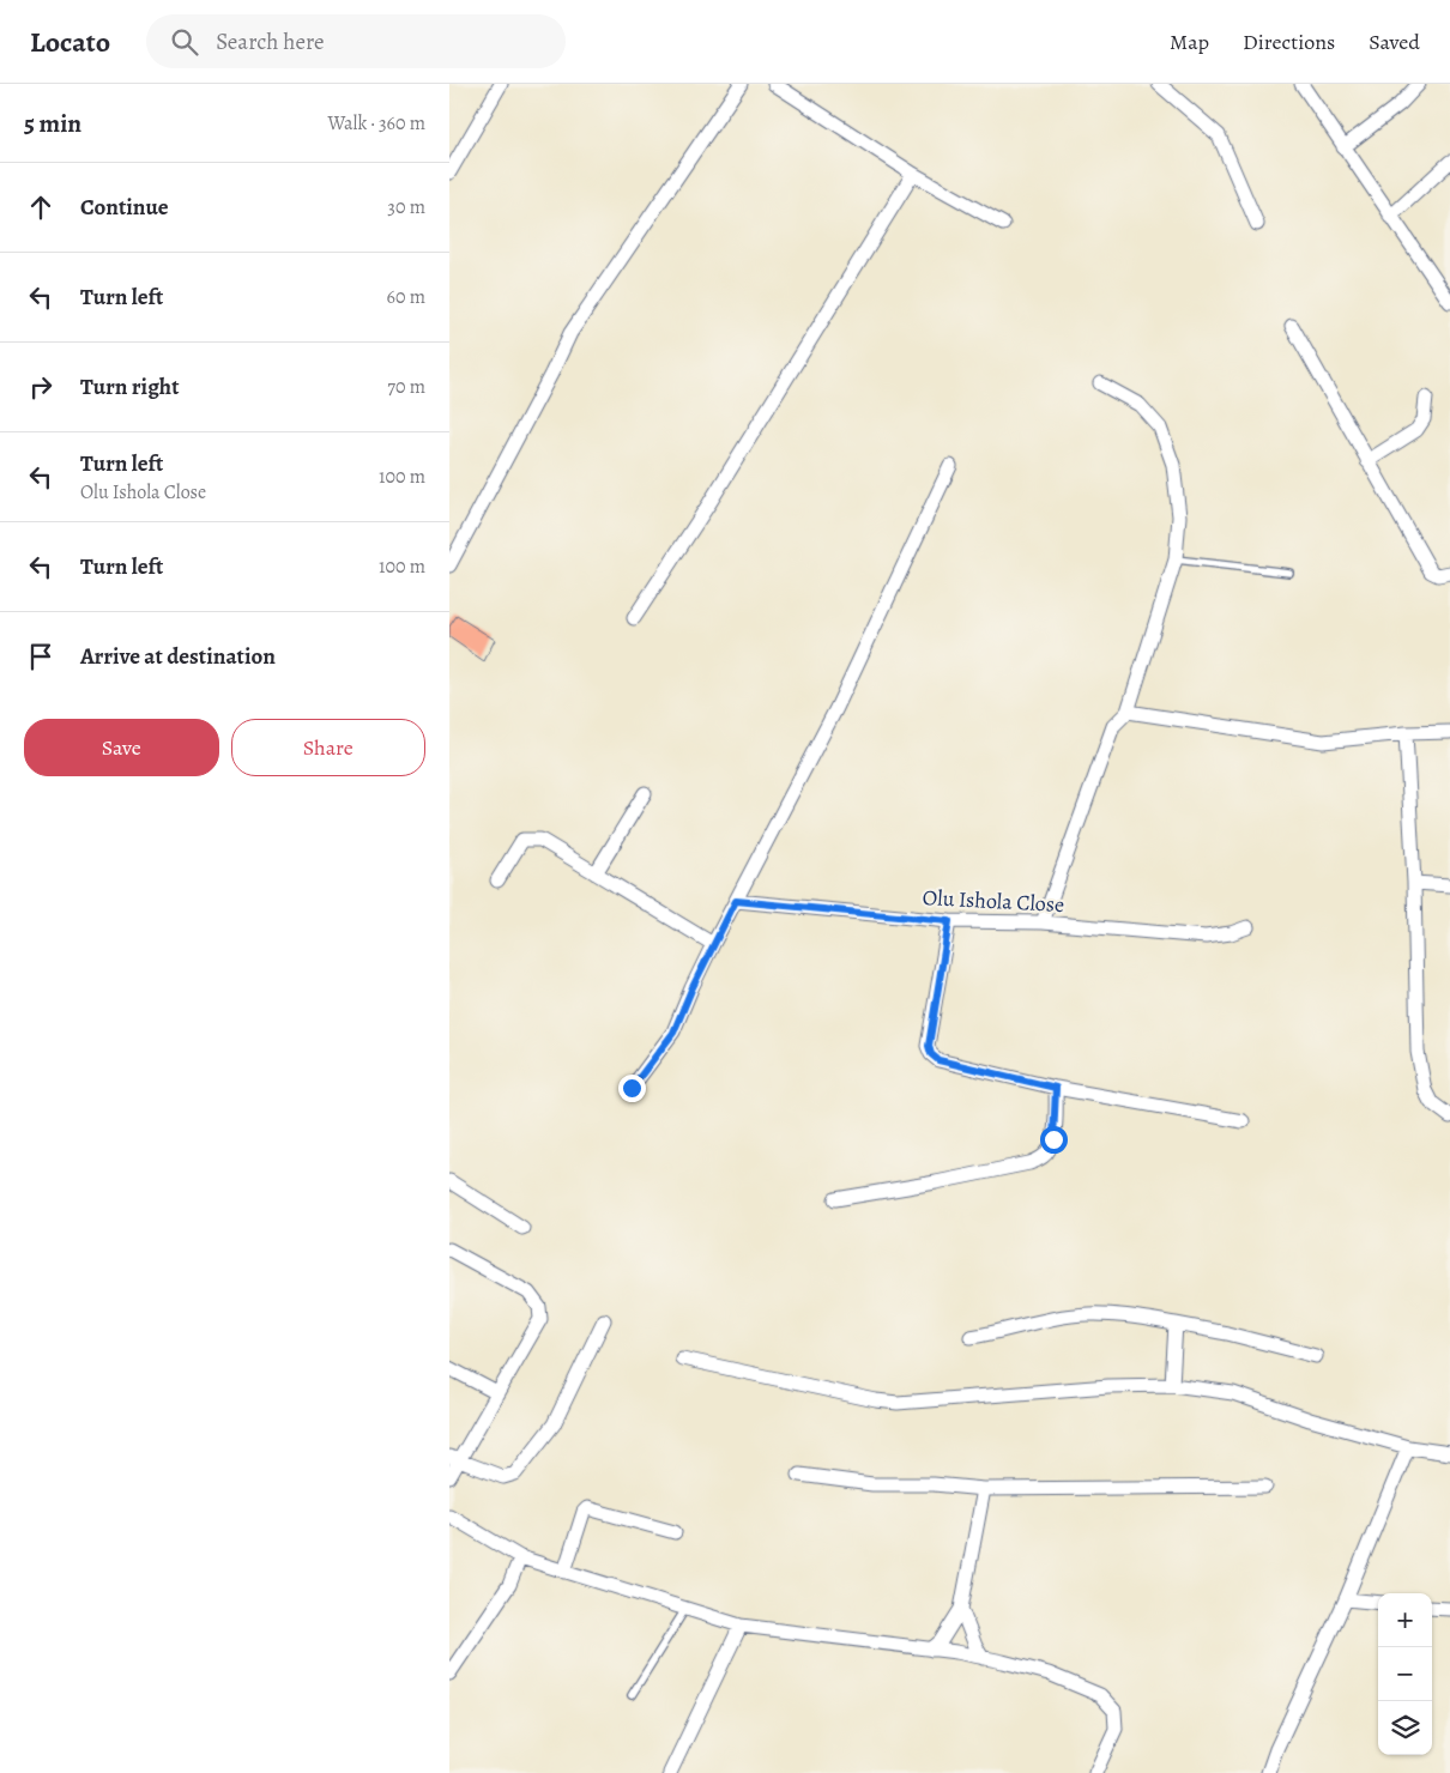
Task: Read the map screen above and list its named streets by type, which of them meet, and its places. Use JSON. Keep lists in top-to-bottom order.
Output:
{
  "streets": {
    "street": ["Olu Ishola Close"]
  },
  "page": {
    "header": "Locato",
    "search": "Search here",
    "nav": ["Map", "Directions", "Saved"],
    "heading": ["5 min", "Walk · 360 m"],
    "list": [
      ["Continue", "30 m"],
      ["Turn left", "60 m"],
      ["Turn right", "70 m"],
      ["Turn left", "Olu Ishola Close", "100 m"],
      ["Turn left", "100 m"],
      "Arrive at destination"
    ],
    "buttons": ["Save", "Share"],
    "map_buttons": ["+", "−"]
  }
}
